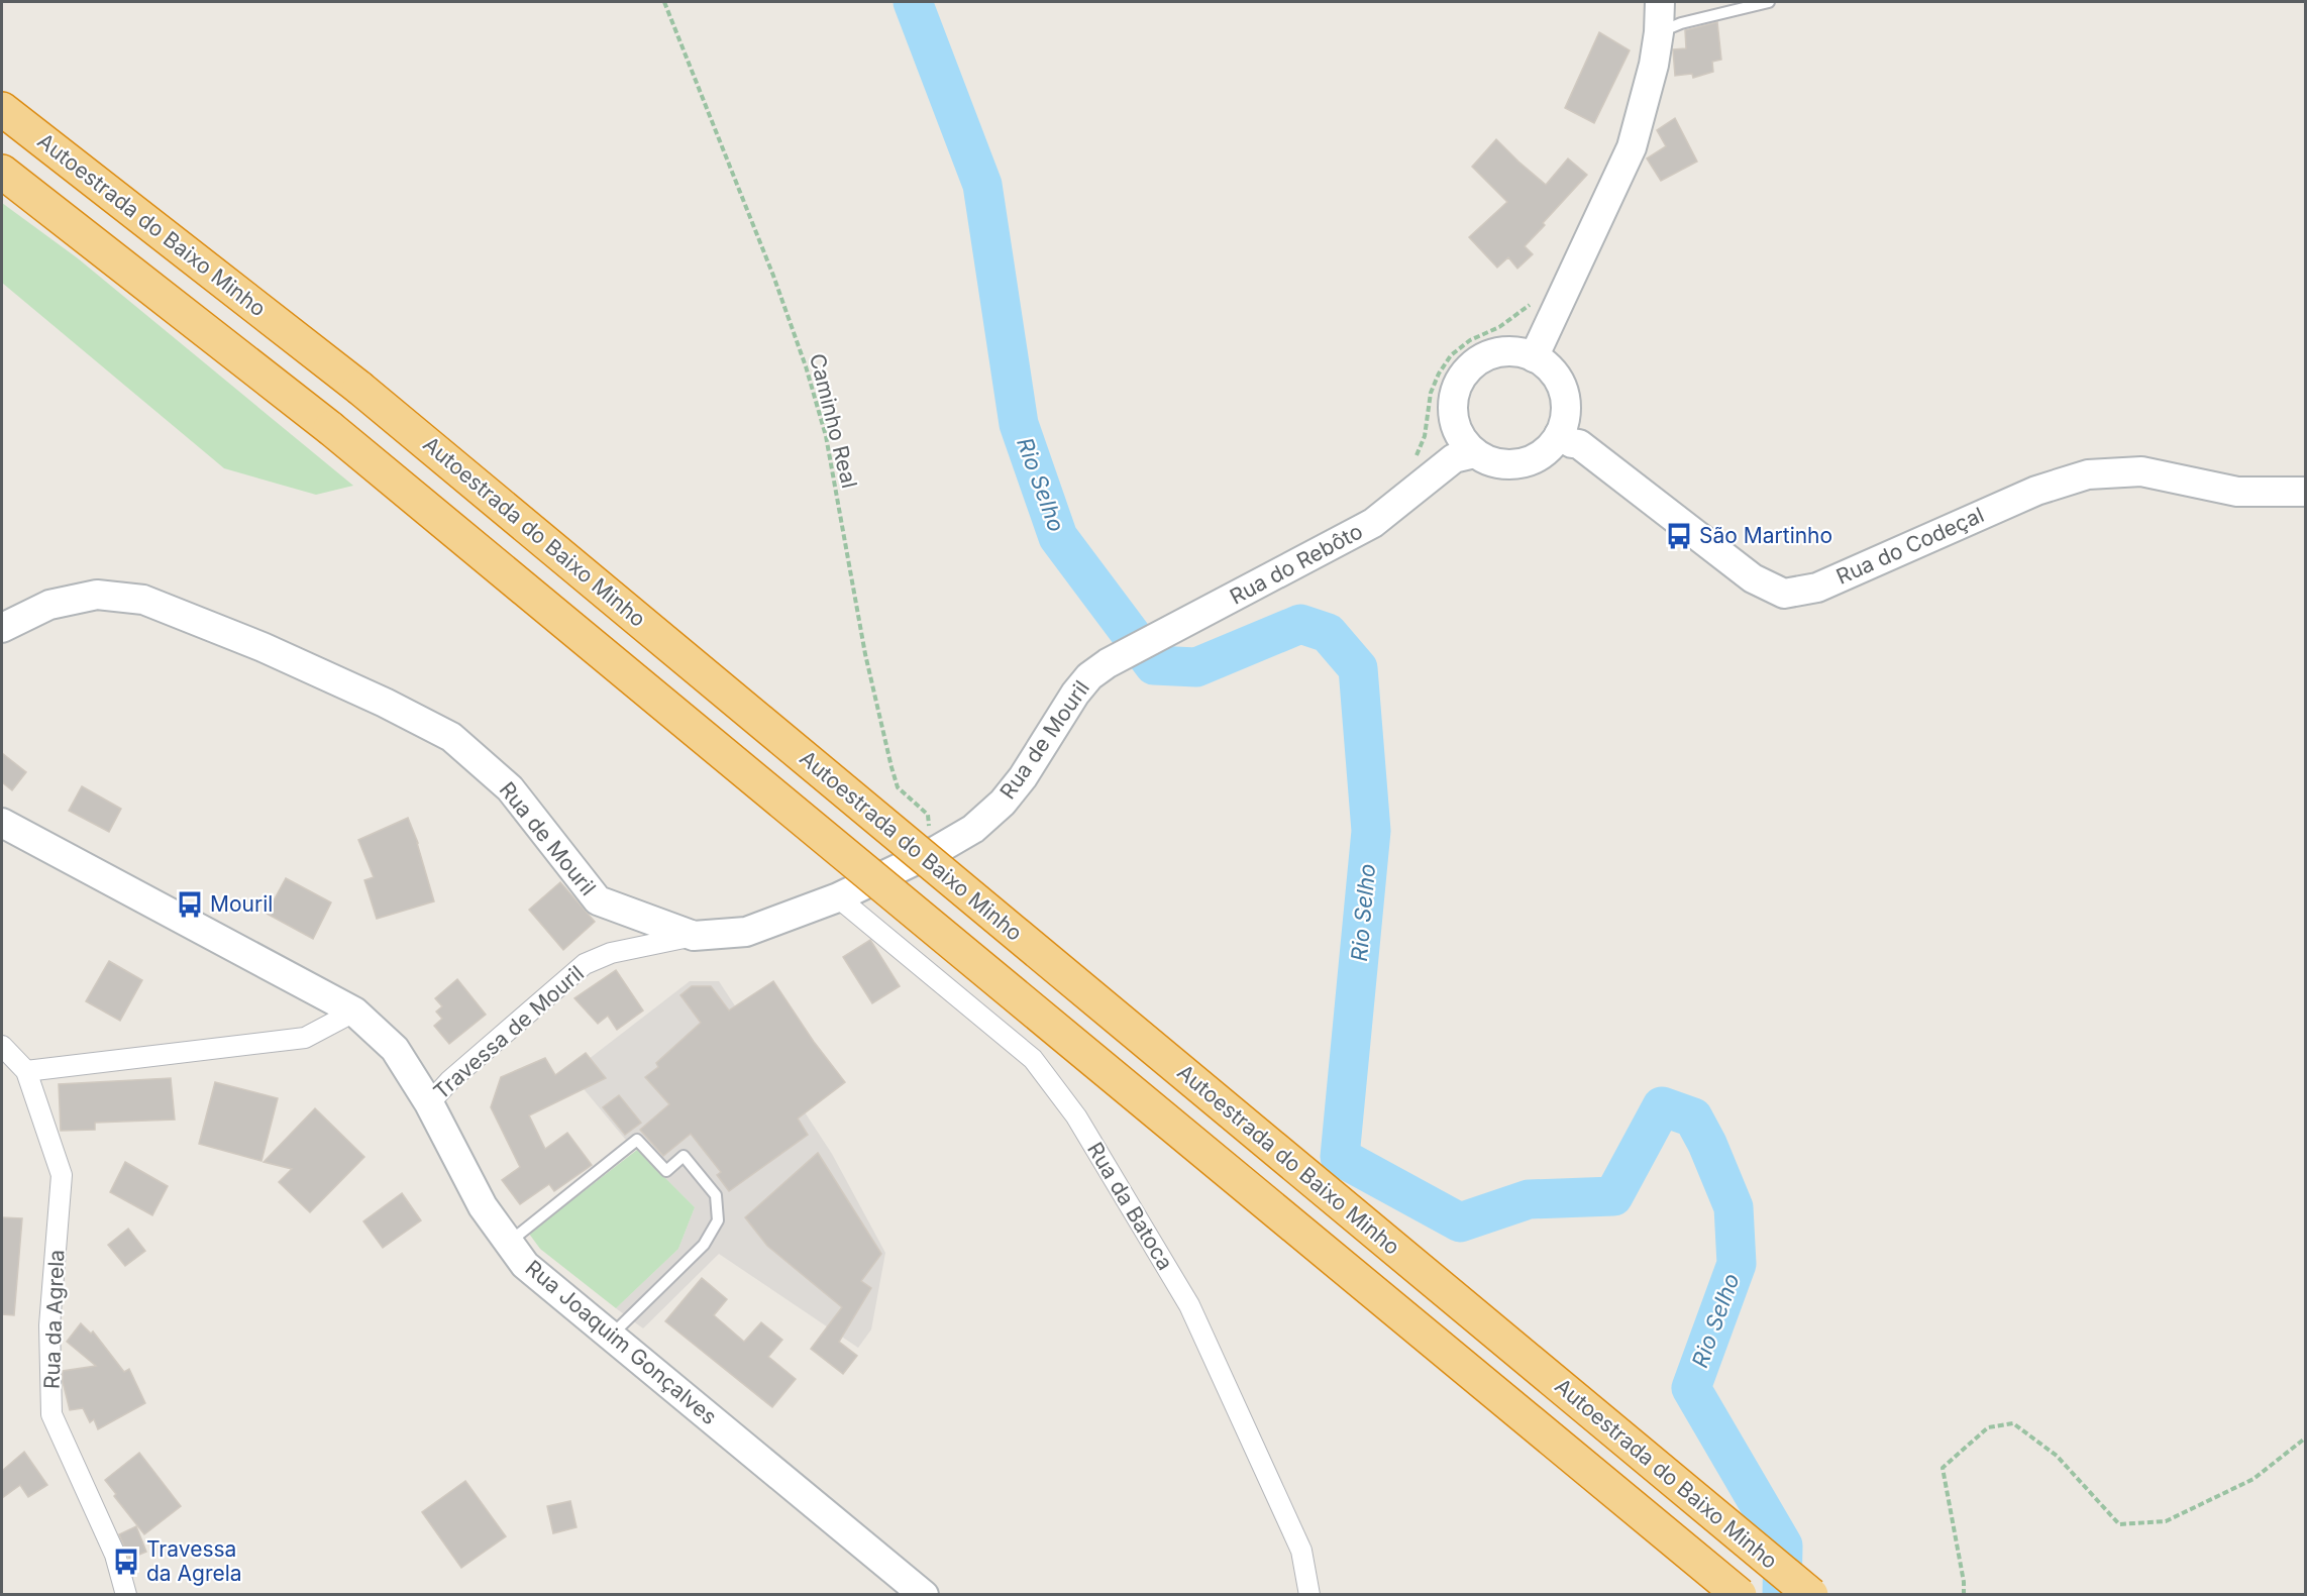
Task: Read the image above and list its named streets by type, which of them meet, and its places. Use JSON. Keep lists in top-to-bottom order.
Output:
{
  "streets": {
    "highway": ["Autoestrada do Baixo Minho"],
    "street": [
      "Rua do Codeçal",
      "Rua do Rebôto",
      "Rua de Mouril",
      "Travessa de Mouril",
      "Rua da Batoca",
      "Rua da Agrela",
      "Rua Joaquim Gonçalves"
    ],
    "path": ["Caminho Real"]
  },
  "crossings": [
    ["Caminho Real", "Rua de Mouril"],
    ["Rua do Codeçal", "Rua do Rebôto"],
    ["Rua do Rebôto", "Rua de Mouril"],
    ["Rua de Mouril", "Travessa de Mouril"],
    ["Rua de Mouril", "Rua da Batoca"],
    ["Travessa de Mouril", "Rua Joaquim Gonçalves"]
  ],
  "water": ["Rio Selho"],
  "places": {
    "bus stop": ["São Martinho", "Mouril", "Travessa da Agrela"]
  }
}
